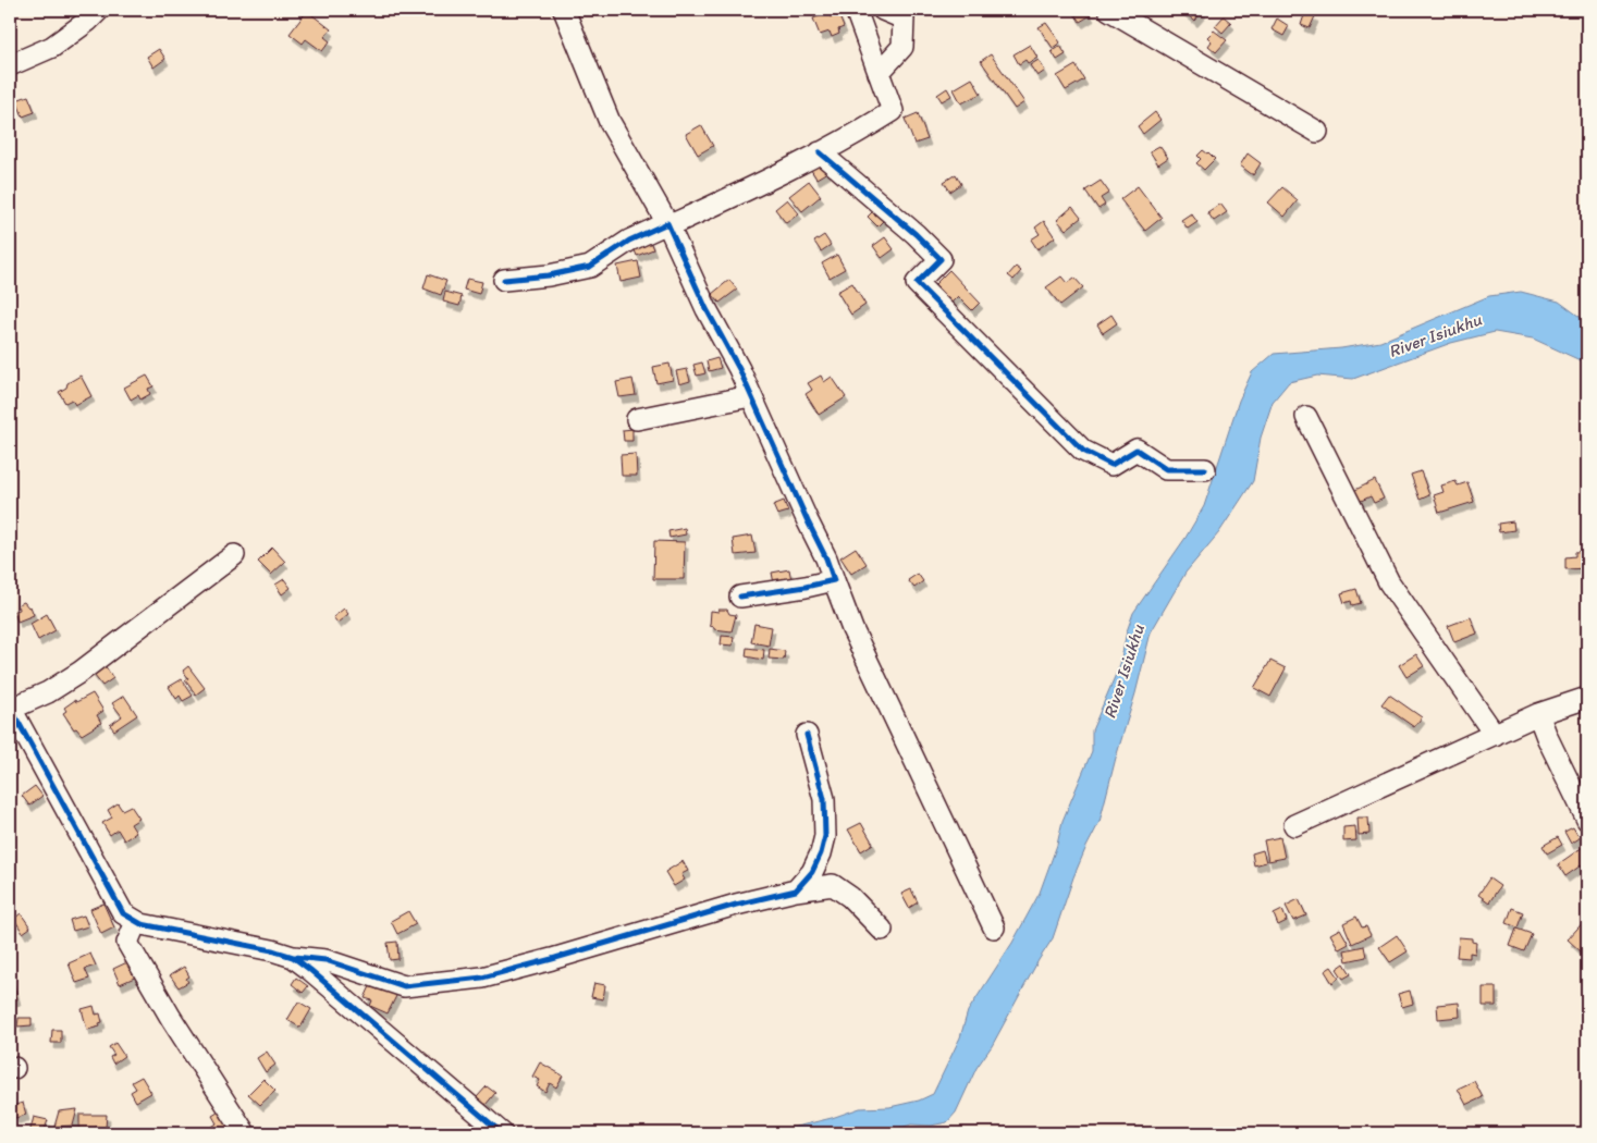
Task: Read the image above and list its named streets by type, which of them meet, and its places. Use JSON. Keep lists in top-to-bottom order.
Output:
{
  "water": ["River Isiukhu"]
}
